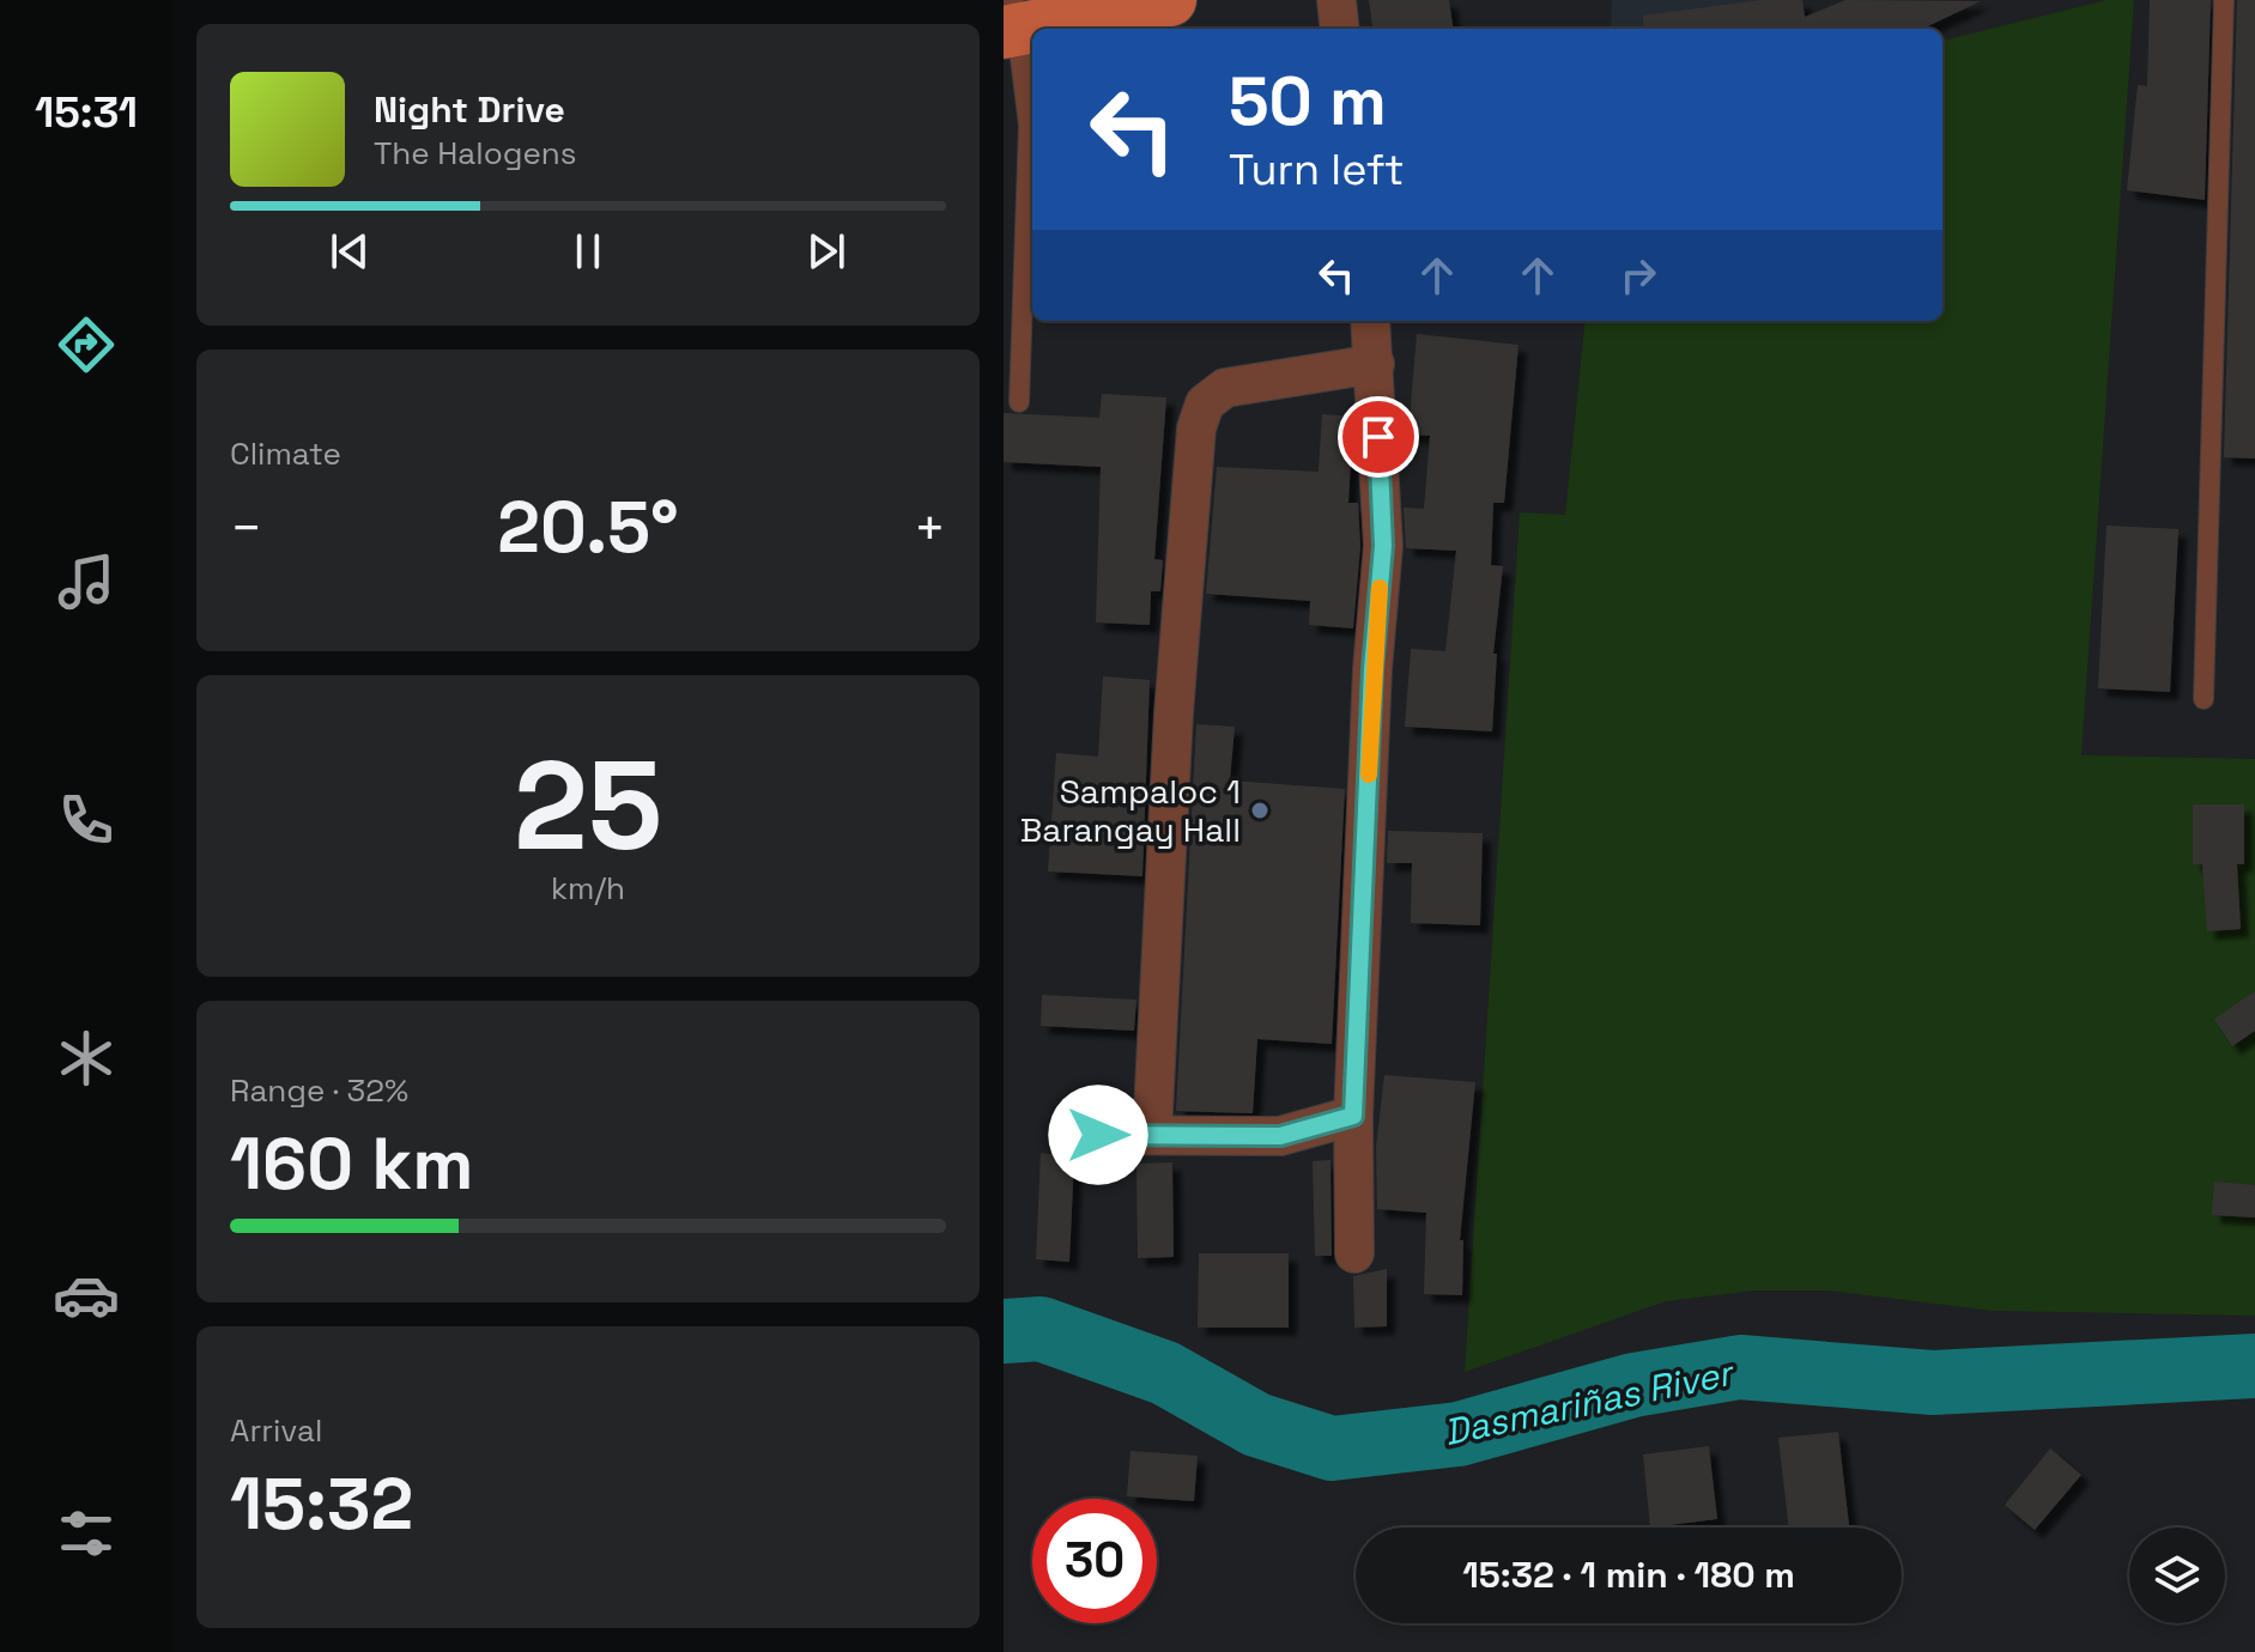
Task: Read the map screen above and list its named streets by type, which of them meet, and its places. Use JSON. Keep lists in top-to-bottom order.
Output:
{
  "water": ["Dasmariñas River"],
  "places": ["Sampaloc 1 Barangay Hall"],
  "page": {
    "tabs": "15:31",
    "turn": ["50 m", "Turn left"],
    "song": ["Night Drive", "The Halogens"],
    "tile": [
      "Climate",
      ["25", "km/h"],
      ["Range · 32%", "160 km"],
      ["Arrival", "15:32"]
    ],
    "heat": ["−", "20.5°", "+"],
    "limit": "30",
    "trip": "15:32 · 1 min · 180 m"
  }
}
